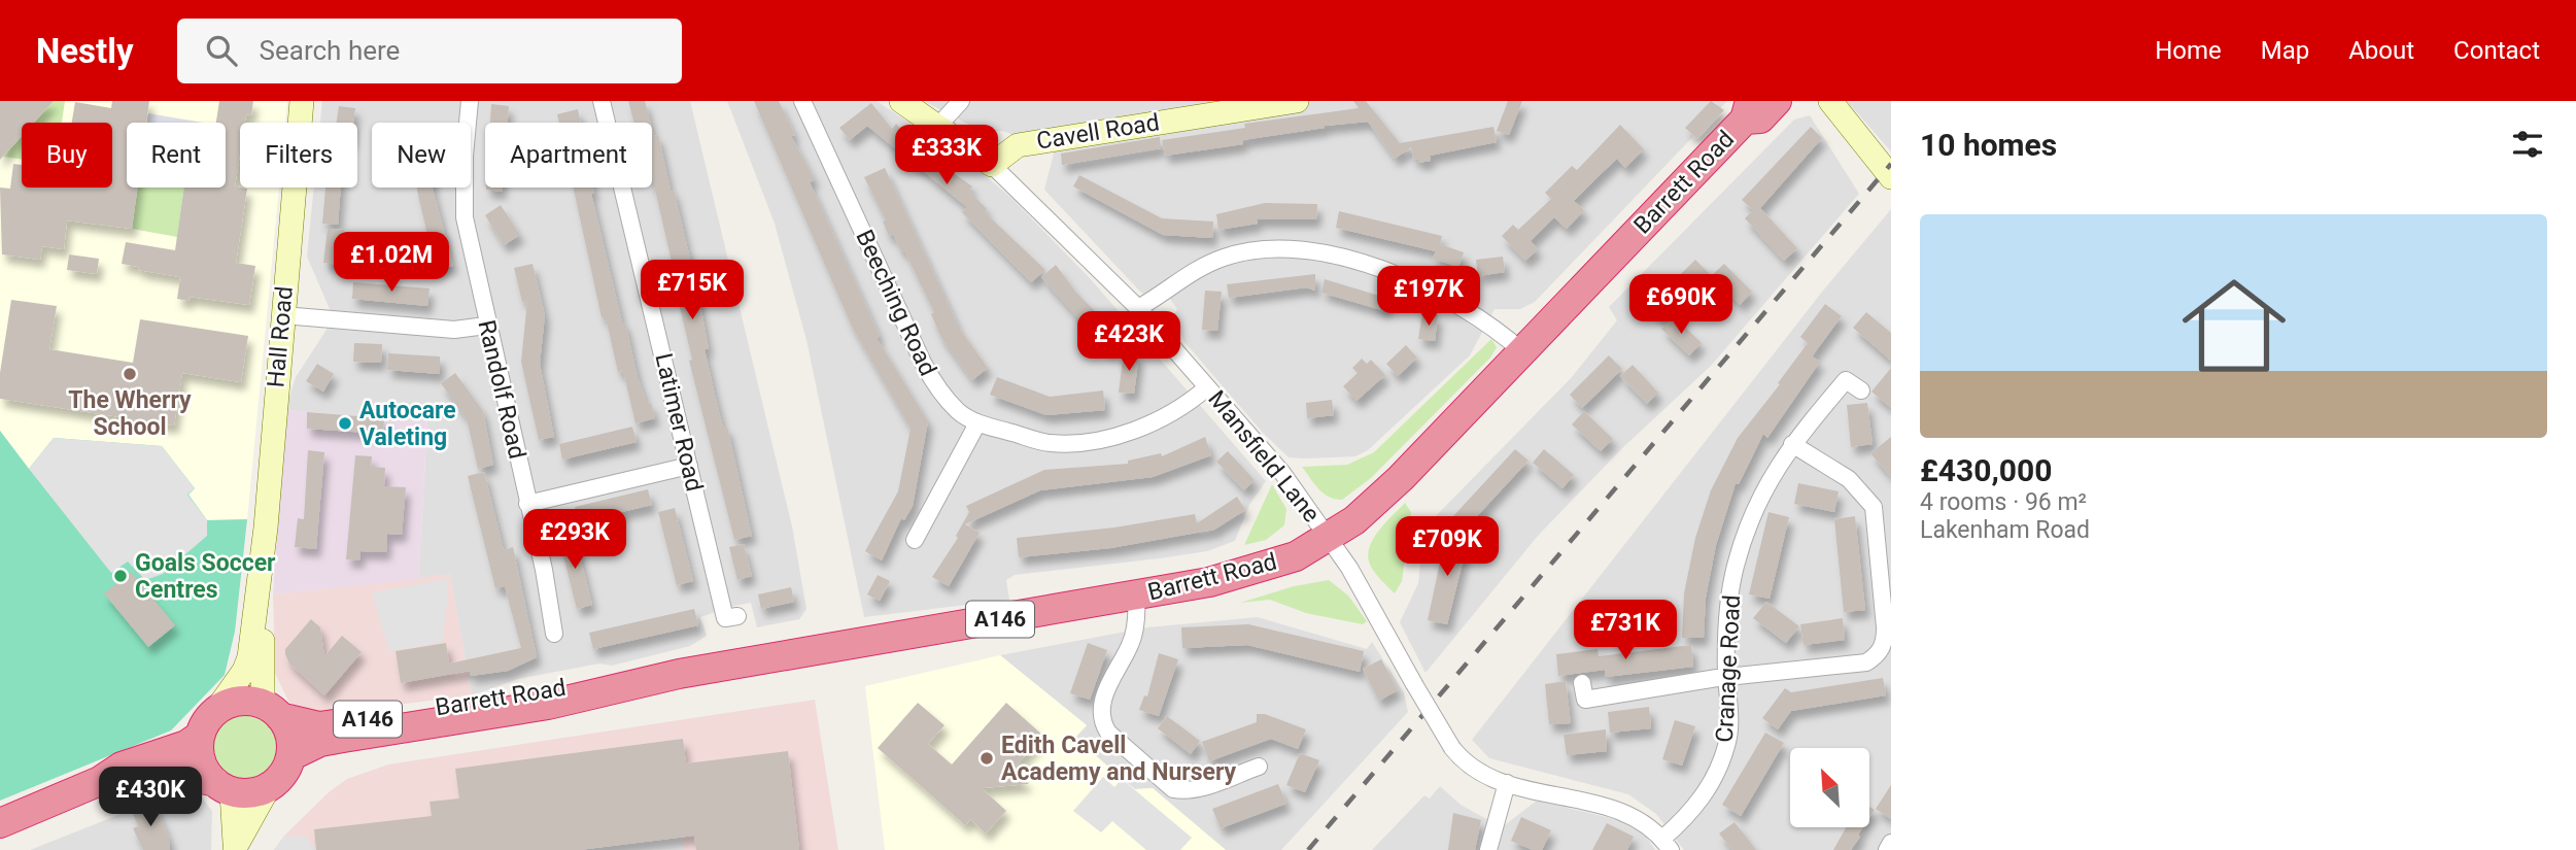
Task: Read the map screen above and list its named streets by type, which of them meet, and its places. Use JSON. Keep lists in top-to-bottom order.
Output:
{
  "streets": {
    "highway": ["Barrett Road", "Hall Road", "A146"],
    "street": [
      "Cavell Road",
      "Beeching Road",
      "Randolf Road",
      "Latimer Road",
      "Mansfield Lane",
      "Cranage Road"
    ]
  },
  "crossings": [
    ["Cavell Road", "Mansfield Lane"],
    ["Barrett Road", "Hall Road"],
    ["Barrett Road", "Mansfield Lane"],
    ["Barrett Road", "A146"],
    ["Beeching Road", "Mansfield Lane"],
    ["Hall Road", "A146"],
    ["Mansfield Lane", "Cranage Road"]
  ],
  "places": [
    "The Wherry School",
    "Autocare Valeting",
    "Goals Soccer Centres",
    "Edith Cavell Academy and Nursery"
  ],
  "north": "top left",
  "page": {
    "header": "Nestly",
    "search": "Search here",
    "nav": [
      "Home",
      "Map",
      "About",
      "Contact"
    ],
    "heading": "10 homes",
    "chip": [
      "Buy",
      "Rent",
      "Filters",
      "New",
      "Apartment"
    ],
    "price": [
      "£333K",
      "£1.02M",
      "£715K",
      "£197K",
      "£690K",
      "£423K",
      "£293K",
      "£709K",
      "£731K",
      "£430K"
    ],
    "list": [
      {
        "name": "£430,000",
        "note": "4 rooms · 96 m² · Lakenham Road"
      }
    ]
  }
}
